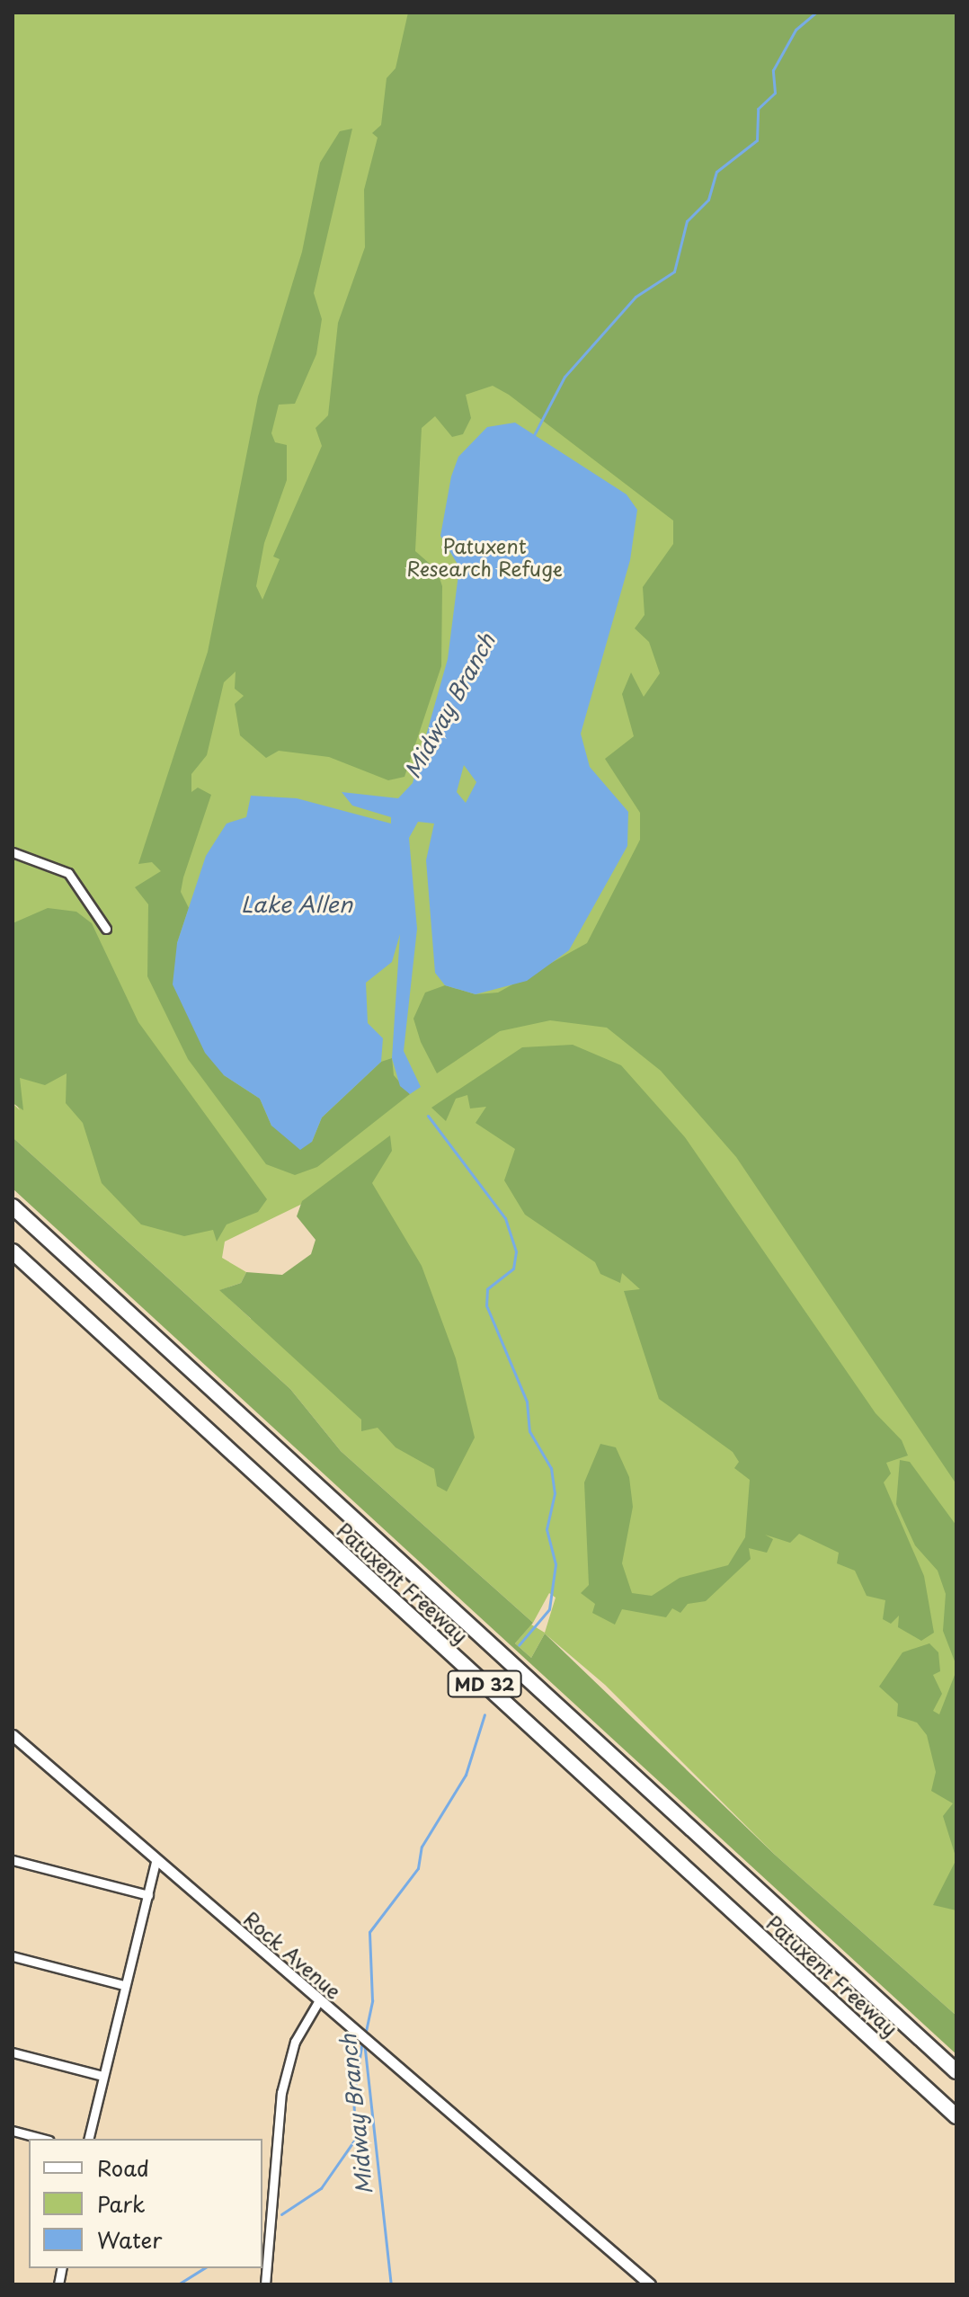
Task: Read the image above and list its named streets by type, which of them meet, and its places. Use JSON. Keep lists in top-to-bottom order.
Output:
{
  "streets": {
    "highway": ["Patuxent Freeway", "MD 32"],
    "street": ["Rock Avenue"]
  },
  "water": ["Midway Branch", "Lake Allen"],
  "parks": ["Patuxent Research Refuge"],
  "legend": ["Road", "Park", "Water"]
}
